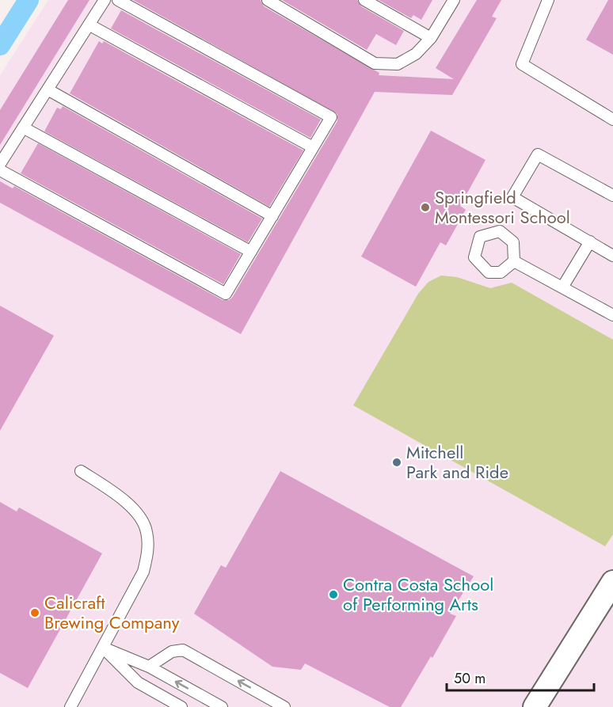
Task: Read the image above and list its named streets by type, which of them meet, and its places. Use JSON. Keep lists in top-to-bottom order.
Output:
{
  "places": [
    "Springfield Montessori School",
    "Mitchell Park and Ride",
    "Contra Costa School of Performing Arts",
    "Calicraft Brewing Company"
  ],
  "scale_bar": "50 m"
}
